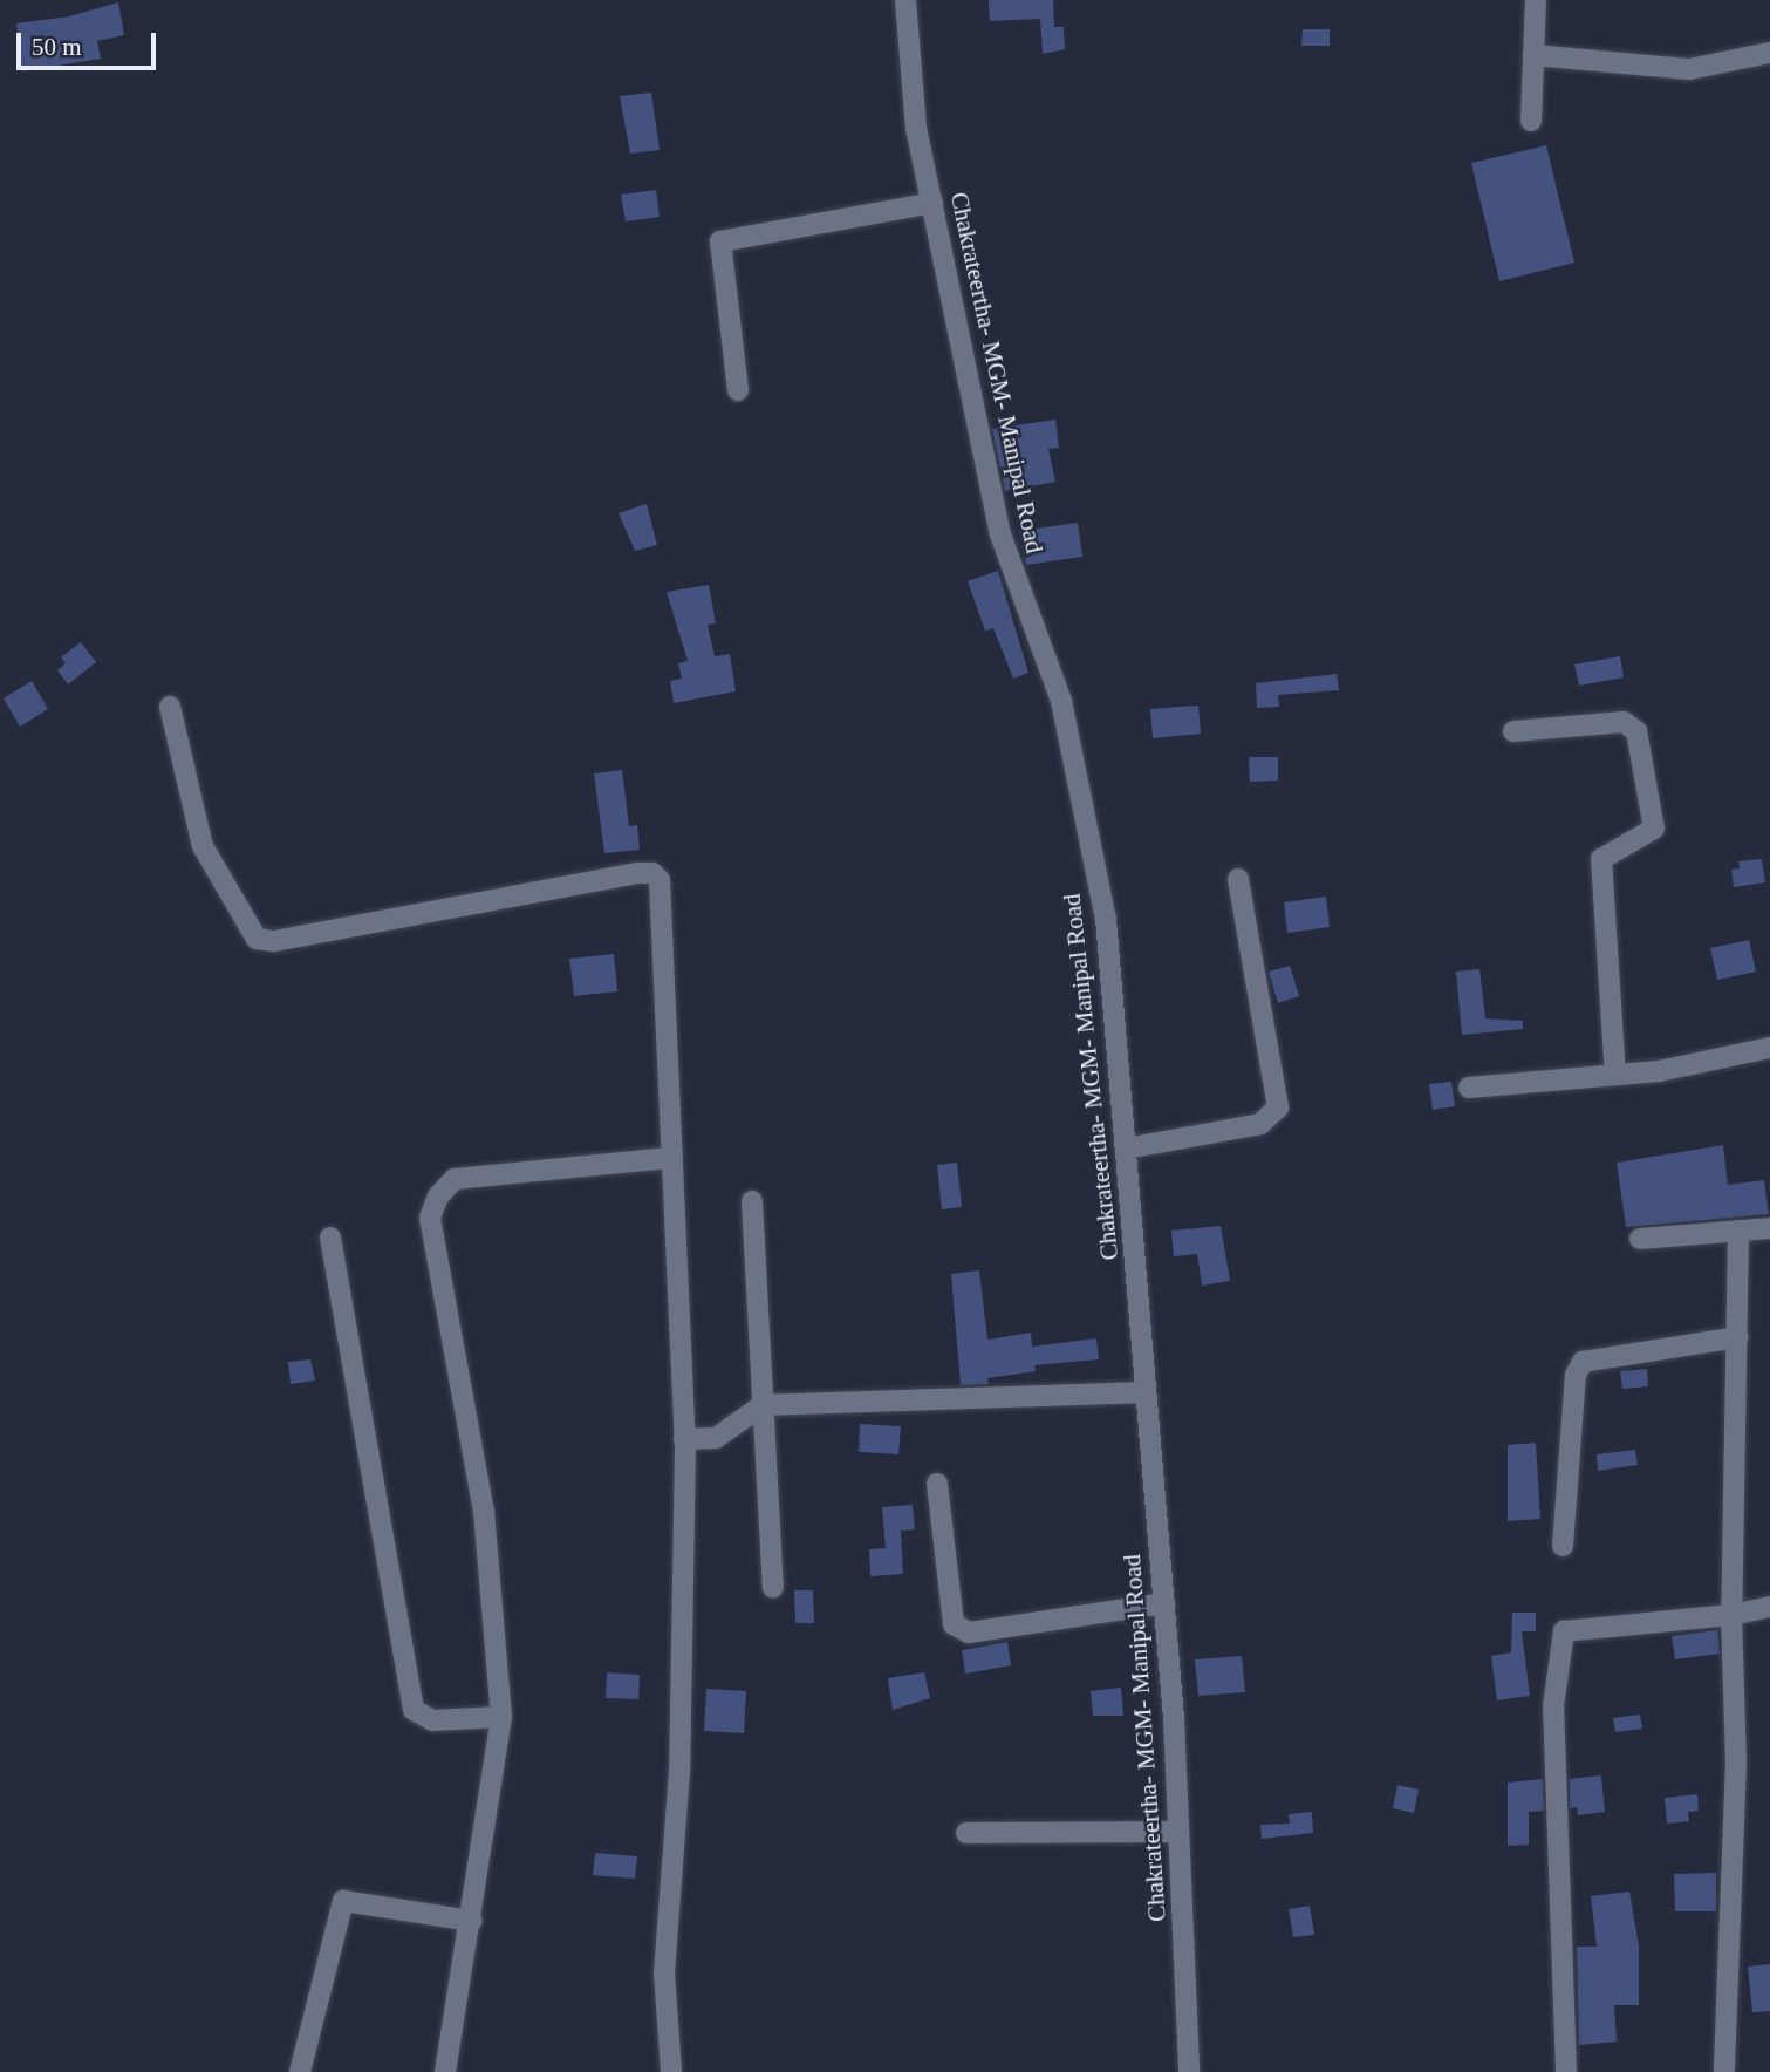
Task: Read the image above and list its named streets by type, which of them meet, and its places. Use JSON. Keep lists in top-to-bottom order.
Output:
{
  "streets": {
    "street": ["Chakrateertha- MGM- Manipal Road"]
  },
  "scale_bar": "50 m"
}
